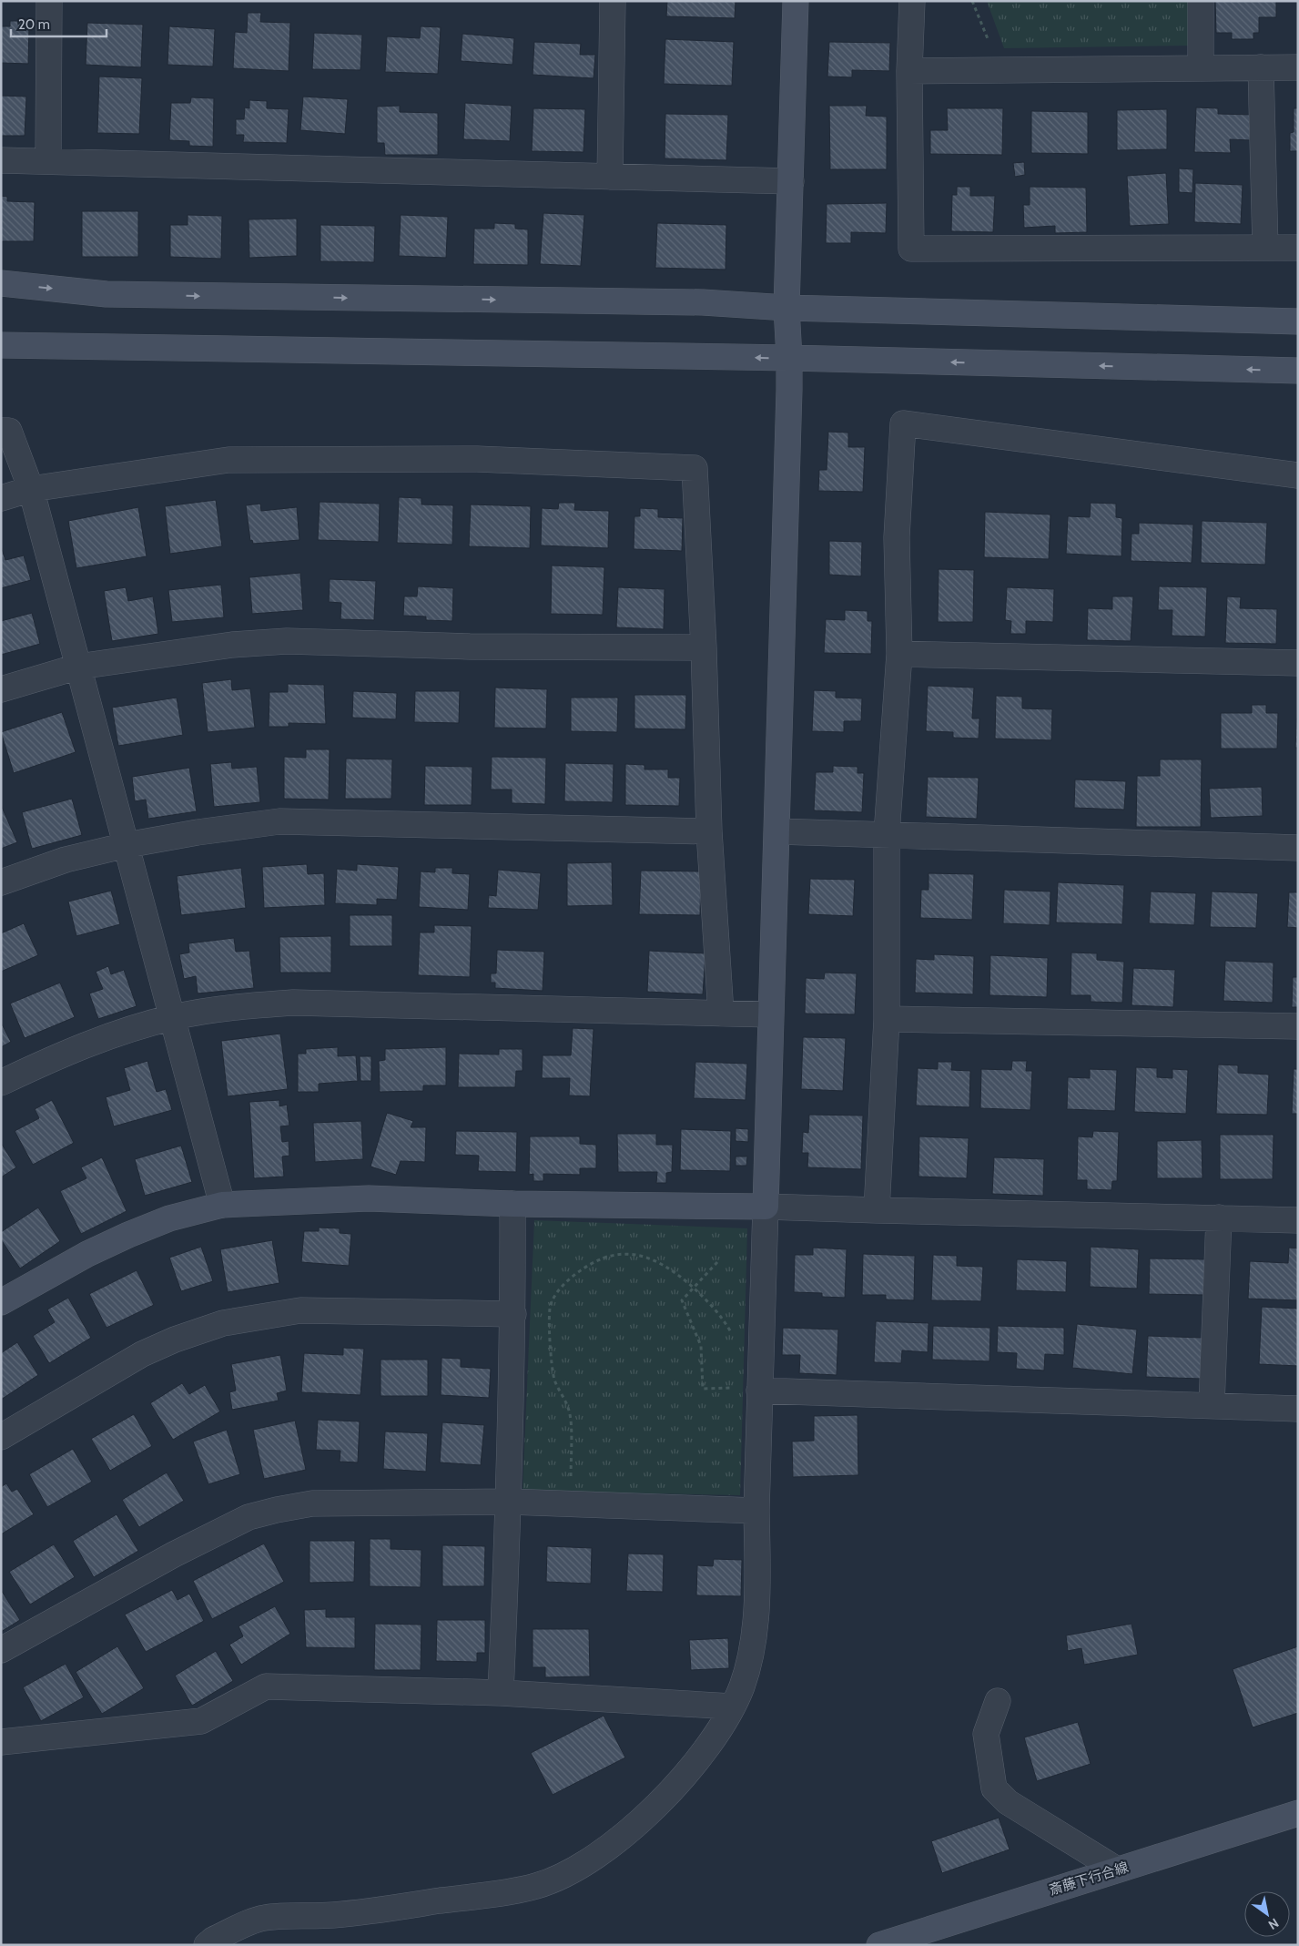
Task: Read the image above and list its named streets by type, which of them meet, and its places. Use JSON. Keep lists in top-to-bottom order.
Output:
{
  "streets": {
    "street": ["斎藤下行合線"]
  },
  "scale_bar": "20 m",
  "north": "bottom right"
}
